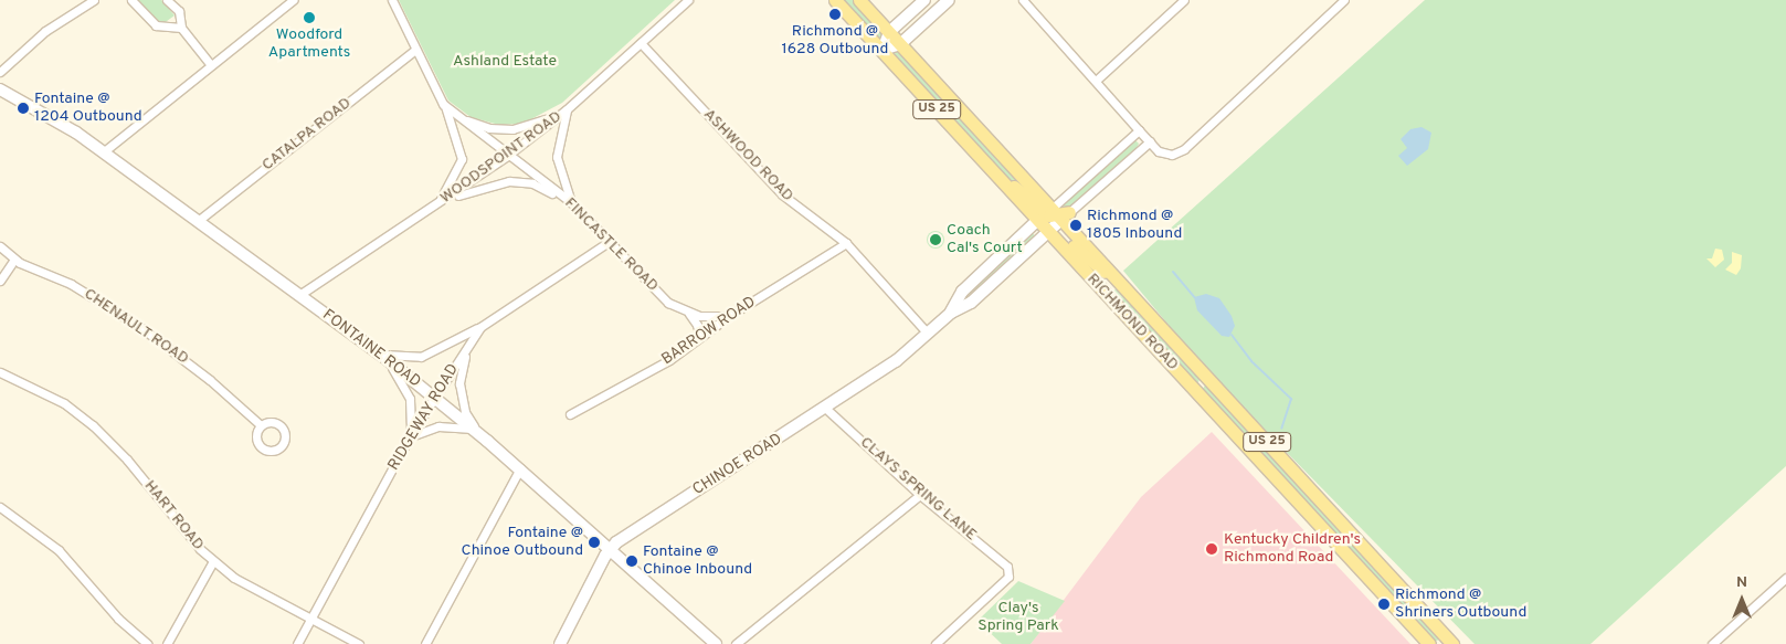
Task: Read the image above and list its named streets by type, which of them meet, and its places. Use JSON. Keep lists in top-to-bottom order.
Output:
{
  "streets": {
    "main road": ["US 25", "RICHMOND ROAD"],
    "street": [
      "CATALPA ROAD",
      "ASHWOOD ROAD",
      "WOODSPOINT ROAD",
      "FINCASTLE ROAD",
      "CHENAULT ROAD",
      "BARROW ROAD",
      "FONTAINE ROAD",
      "RIDGEWAY ROAD",
      "CHINOE ROAD",
      "CLAYS SPRING LANE",
      "HART ROAD"
    ]
  },
  "crossings": [
    ["US 25", "RICHMOND ROAD"],
    ["US 25", "CHINOE ROAD"],
    ["CATALPA ROAD", "FINCASTLE ROAD"],
    ["CATALPA ROAD", "FONTAINE ROAD"],
    ["ASHWOOD ROAD", "WOODSPOINT ROAD"],
    ["ASHWOOD ROAD", "BARROW ROAD"],
    ["ASHWOOD ROAD", "CHINOE ROAD"],
    ["WOODSPOINT ROAD", "FINCASTLE ROAD"],
    ["WOODSPOINT ROAD", "FONTAINE ROAD"],
    ["FINCASTLE ROAD", "BARROW ROAD"],
    ["FINCASTLE ROAD", "RIDGEWAY ROAD"],
    ["RICHMOND ROAD", "CHINOE ROAD"],
    ["FONTAINE ROAD", "RIDGEWAY ROAD"],
    ["FONTAINE ROAD", "CHINOE ROAD"],
    ["RIDGEWAY ROAD", "HART ROAD"],
    ["CHINOE ROAD", "CLAYS SPRING LANE"]
  ],
  "parks": ["Ashland Estate", "Clay's Spring Park"],
  "places": [
    "Richmond @ 1628 Outbound",
    "Woodford Apartments",
    "Fontaine @ 1204 Outbound",
    "Richmond @ 1805 Inbound",
    "Coach Cal's Court",
    "Fontaine @ Chinoe Outbound",
    "Kentucky Children's Richmond Road",
    "Fontaine @ Chinoe Inbound",
    "Richmond @ Shriners Outbound"
  ],
  "north": "top"
}
